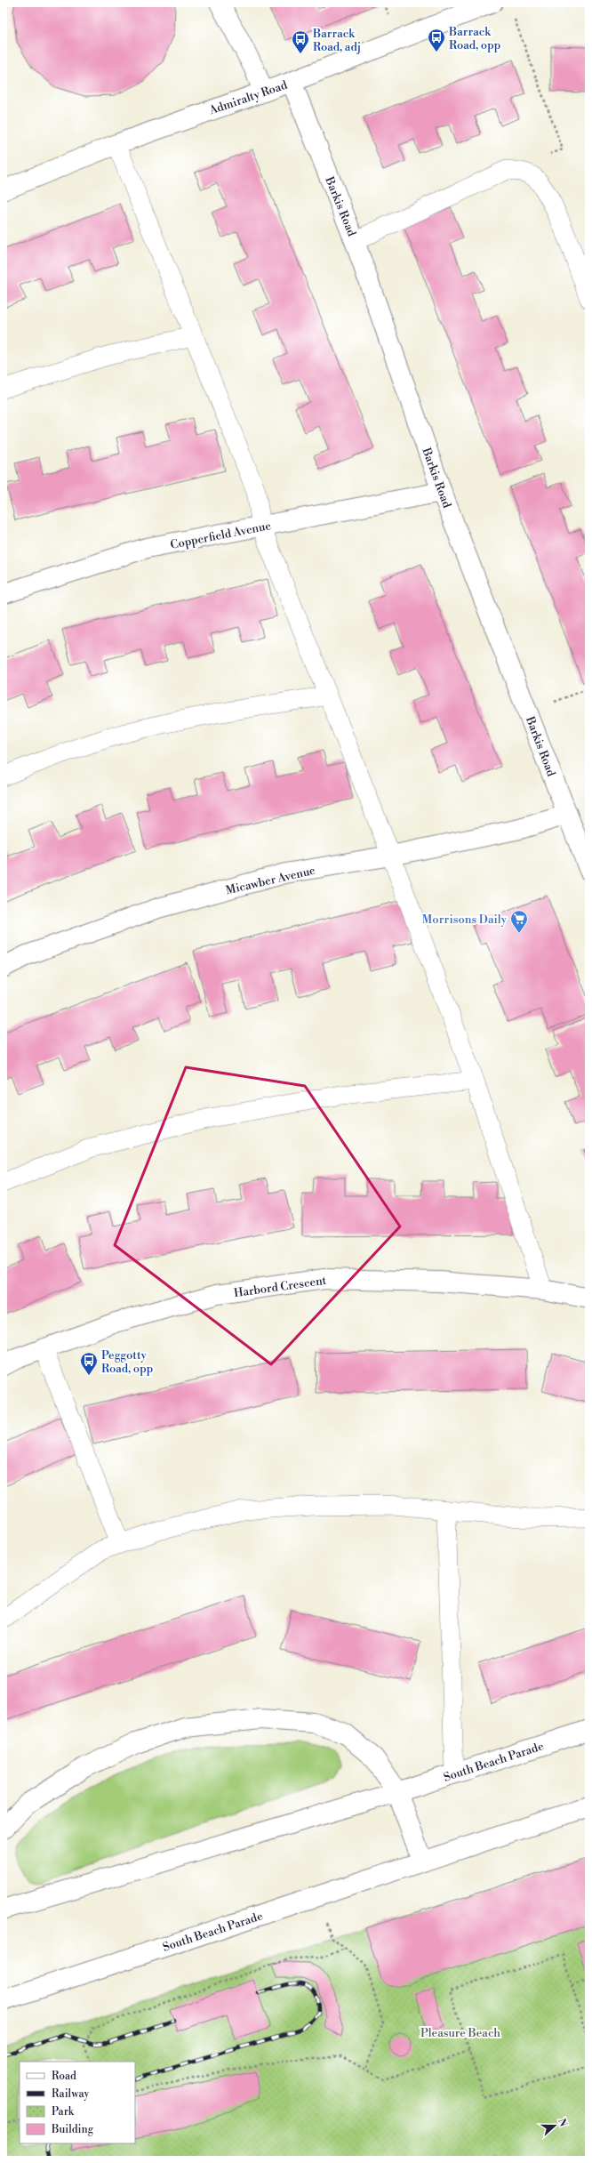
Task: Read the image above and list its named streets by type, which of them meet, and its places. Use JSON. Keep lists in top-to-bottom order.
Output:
{
  "streets": {
    "street": [
      "Admiralty Road",
      "Barkis Road",
      "Copperfield Avenue",
      "Micawber Avenue",
      "Harbord Crescent",
      "South Beach Parade"
    ]
  },
  "crossings": [
    ["Admiralty Road", "Barkis Road"],
    ["Barkis Road", "Copperfield Avenue"],
    ["Barkis Road", "Micawber Avenue"]
  ],
  "parks": ["Pleasure Beach"],
  "places": {
    "bus stop": ["Barrack Road, opp", "Barrack Road, adj", "Peggotty Road, opp"],
    "supermarket": ["Morrisons Daily"]
  },
  "legend": [
    "Road",
    "Railway",
    "Park",
    "Building"
  ],
  "north": "right"
}
